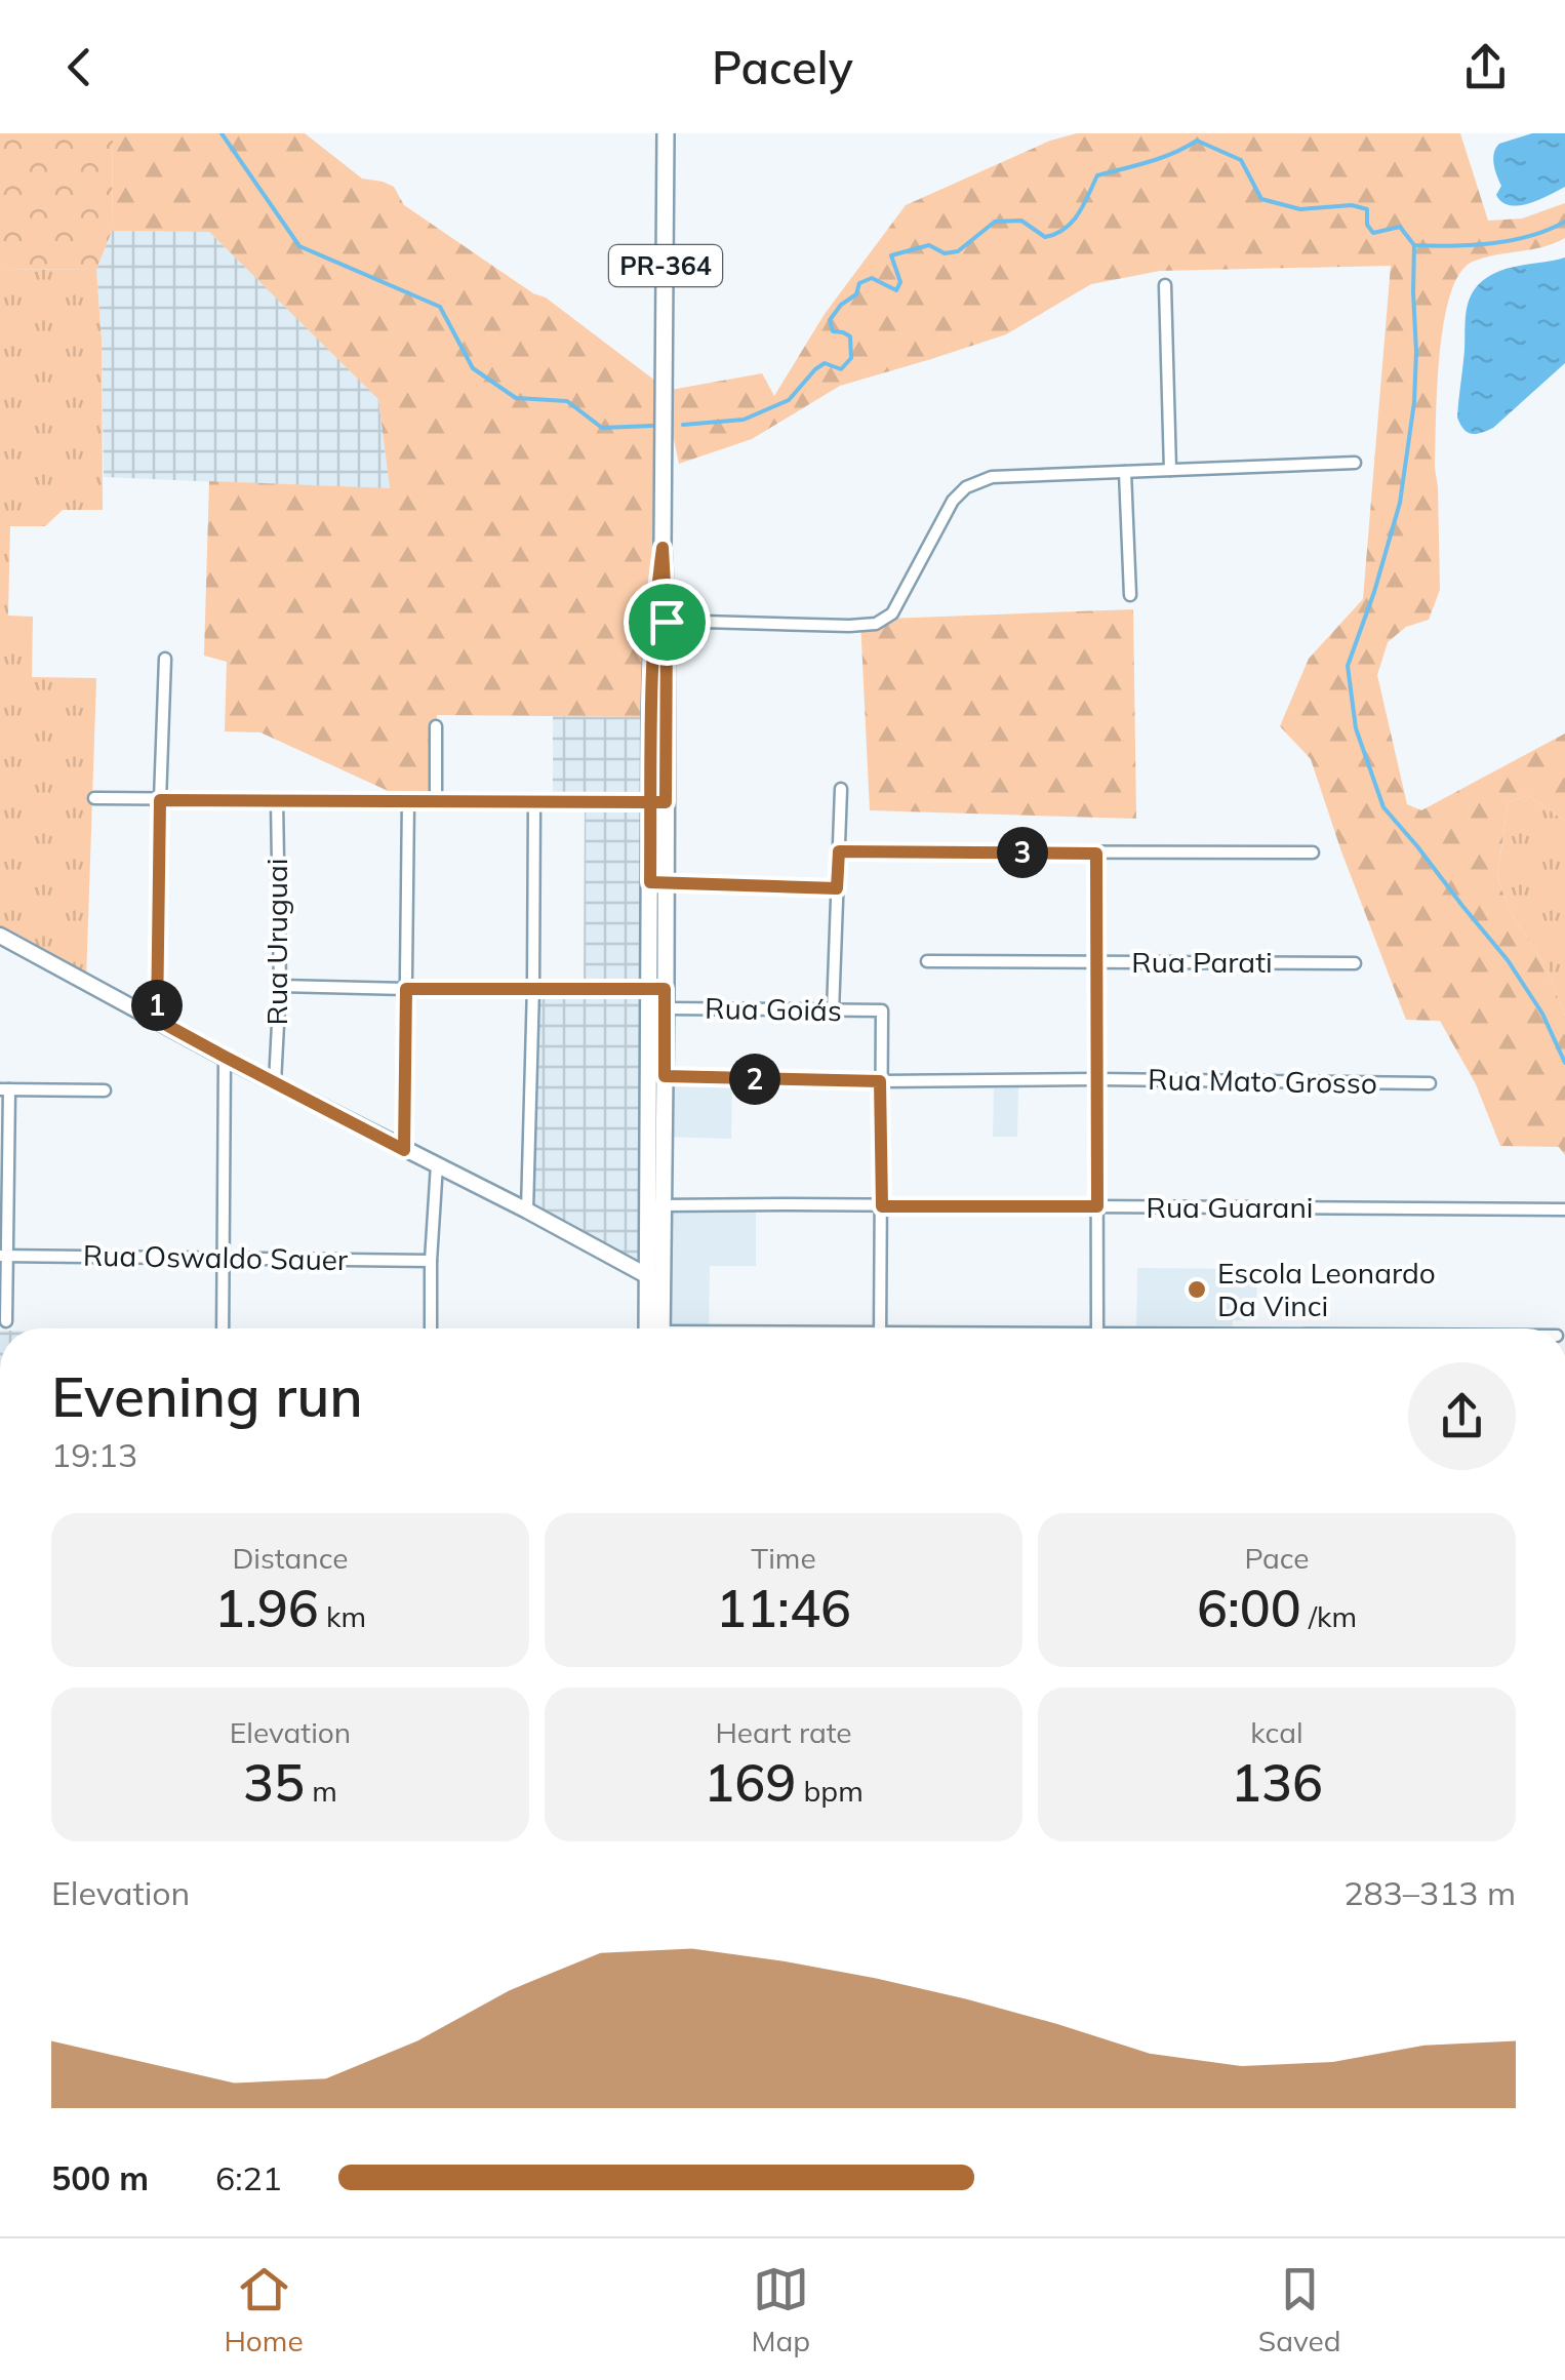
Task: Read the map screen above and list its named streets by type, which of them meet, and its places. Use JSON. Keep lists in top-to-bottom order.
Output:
{
  "streets": {
    "main road": ["PR-364"],
    "street": [
      "Rua Uruguai",
      "Rua Parati",
      "Rua Goiás",
      "Rua Mato Grosso",
      "Rua Guarani",
      "Rua Oswaldo Sauer"
    ]
  },
  "crossings": [
    ["Rua Goiás", "Rua Mato Grosso"]
  ],
  "places": ["Escola Leonardo Da Vinci"],
  "page": {
    "header": "Pacely",
    "pins": ["3", "1", "2"],
    "heading": ["Evening run", "19:13"],
    "stats": [
      ["Distance", "1.96 km"],
      ["Time", "11:46"],
      ["Pace", "6:00 /km"],
      ["Elevation", "35 m"],
      ["Heart rate", "169 bpm"],
      ["kcal", "136"]
    ],
    "chart": ["Elevation", "283–313 m"],
    "list": [
      {
        "name": "500 m",
        "note": "6:21"
      }
    ],
    "tabs": ["Home", "Map", "Saved"]
  }
}
